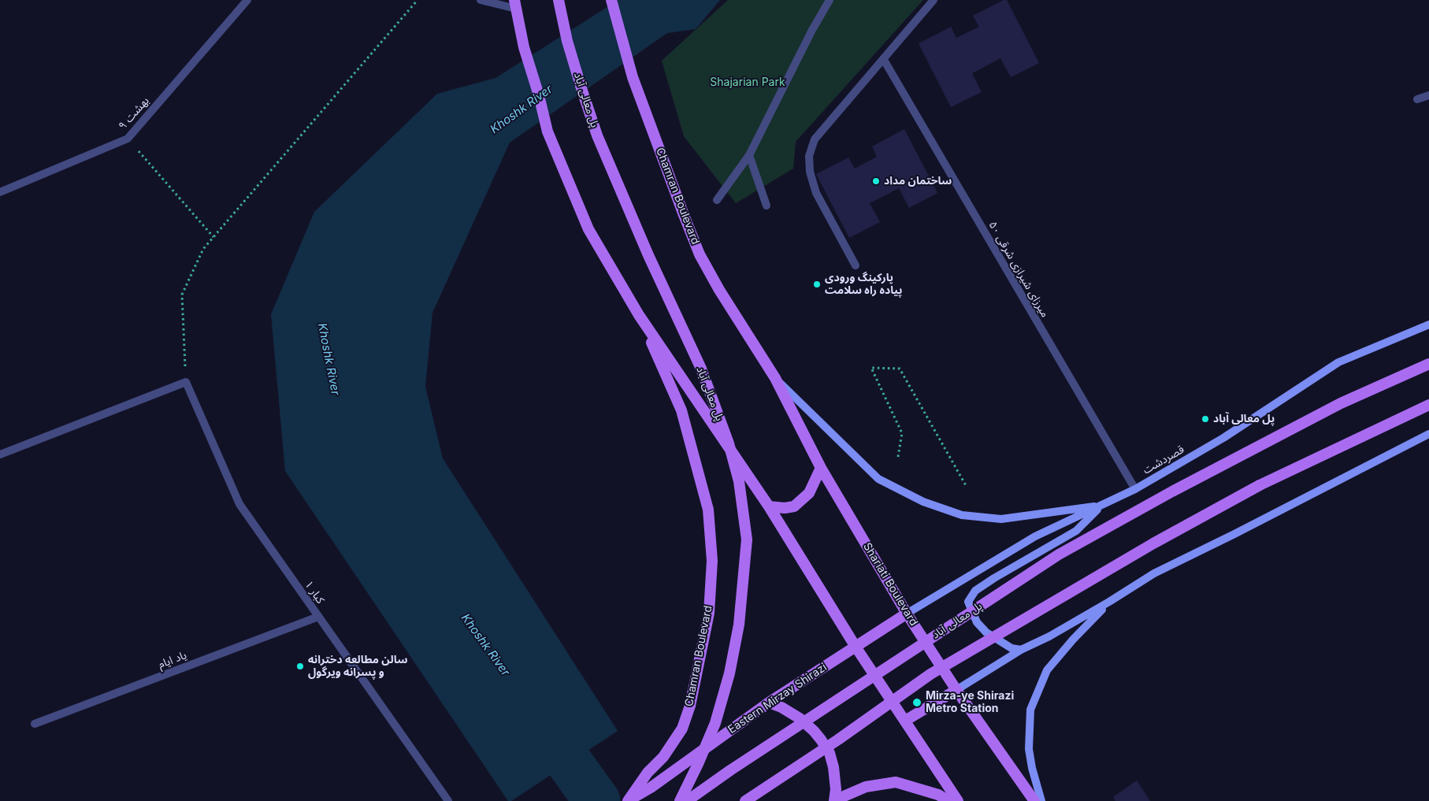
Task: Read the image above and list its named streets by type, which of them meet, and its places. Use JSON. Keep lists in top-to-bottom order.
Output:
{
  "streets": {
    "main road": [
      "پل معالی آباد",
      "Chamran Boulevard",
      "قصردشت",
      "Shariati Boulevard",
      "Eastern Mirzay Shirazi"
    ],
    "street": [
      "۹ بهشت",
      "۵۰ میرزای شیرازی شرقی",
      "۱ کبار",
      "یاد ایام"
    ]
  },
  "crossings": [
    ["Chamran Boulevard", "Shariati Boulevard"],
    ["Chamran Boulevard", "Eastern Mirzay Shirazi"],
    ["۵۰ میرزای شیرازی شرقی", "قصردشت"],
    ["قصردشت", "Shariati Boulevard"],
    ["قصردشت", "Eastern Mirzay Shirazi"],
    ["Shariati Boulevard", "Eastern Mirzay Shirazi"],
    ["۱ کبار", "یاد ایام"]
  ],
  "water": ["Khoshk River"],
  "parks": ["Shajarian Park"],
  "places": [
    "ساختمان مداد",
    "پارکینگ ورودی پیاده راه سلامت",
    "پل معالی آباد",
    "سالن مطالعه دخترانه و پسرانه ویرگول",
    "Mirza-ye Shirazi Metro Station"
  ]
}
